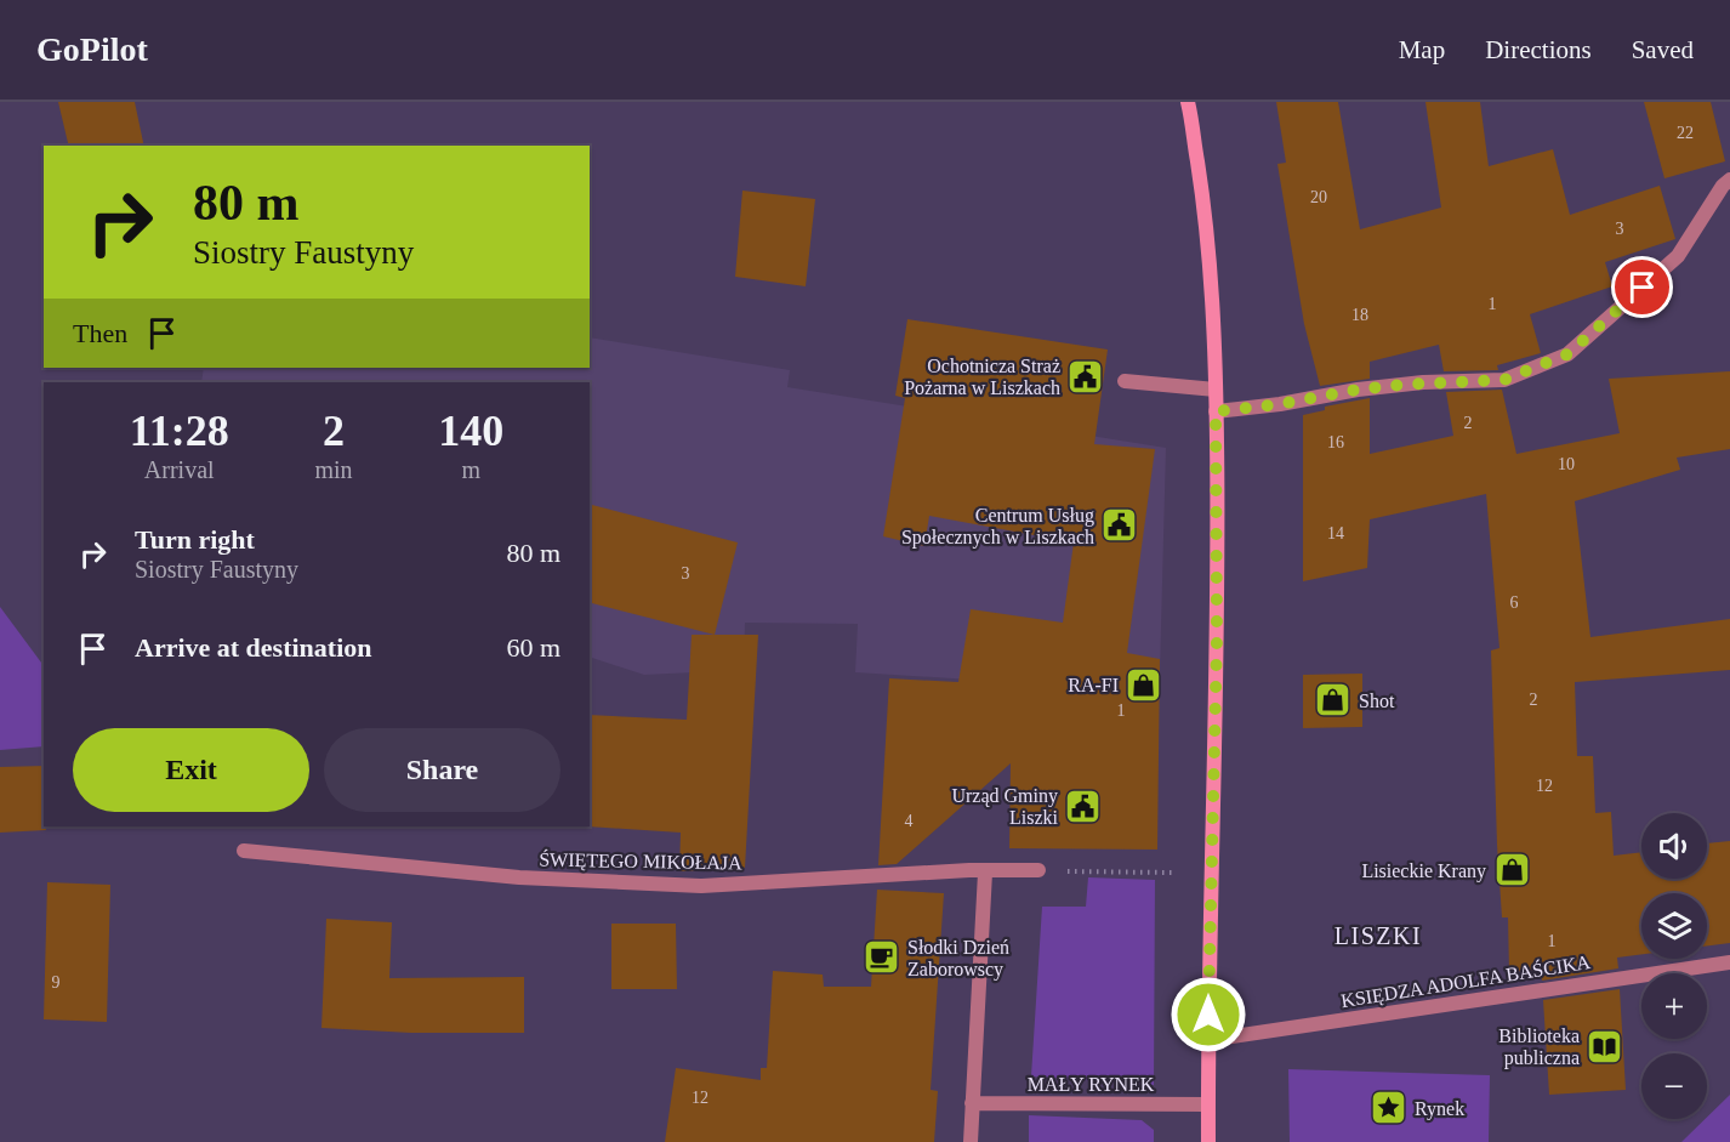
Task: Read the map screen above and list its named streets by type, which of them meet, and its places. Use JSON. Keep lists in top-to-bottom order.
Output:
{
  "streets": {
    "street": ["ŚWIĘTEGO MIKOŁAJA", "KSIĘDZA ADOLFA BAŚCIKA", "MAŁY RYNEK"]
  },
  "districts": ["LISZKI"],
  "places": {
    "public building": ["Ochotnicza Straż Pożarna w Liszkach", "Centrum Usług Społecznych w Liszkach", "Urząd Gminy Liszki"],
    "shop": ["RA-FI", "Shot", "Lisieckie Krany"],
    "cafe": ["Słodki Dzień Zaborowscy"],
    "library": ["Biblioteka publiczna"],
    "place": ["Rynek"]
  },
  "house_numbers": [
    "22",
    "20",
    "3",
    "1",
    "18",
    "2",
    "16",
    "10",
    "14",
    "3",
    "6",
    "2",
    "1",
    "12",
    "4",
    "1",
    "9",
    "12"
  ],
  "page": {
    "header": "GoPilot",
    "nav": ["Map", "Directions", "Saved"],
    "turn": ["80 m", "Siostry Faustyny"],
    "then": "Then",
    "eta": [
      "11:28",
      "Arrival",
      "2",
      "min",
      "140",
      "m"
    ],
    "list": [
      {
        "name": "Turn right",
        "note": "Siostry Faustyny",
        "value": "80 m"
      },
      {
        "name": "Arrive at destination",
        "value": "60 m"
      }
    ],
    "buttons": ["Exit", "Share"],
    "map_buttons": ["+", "−"]
  }
}
